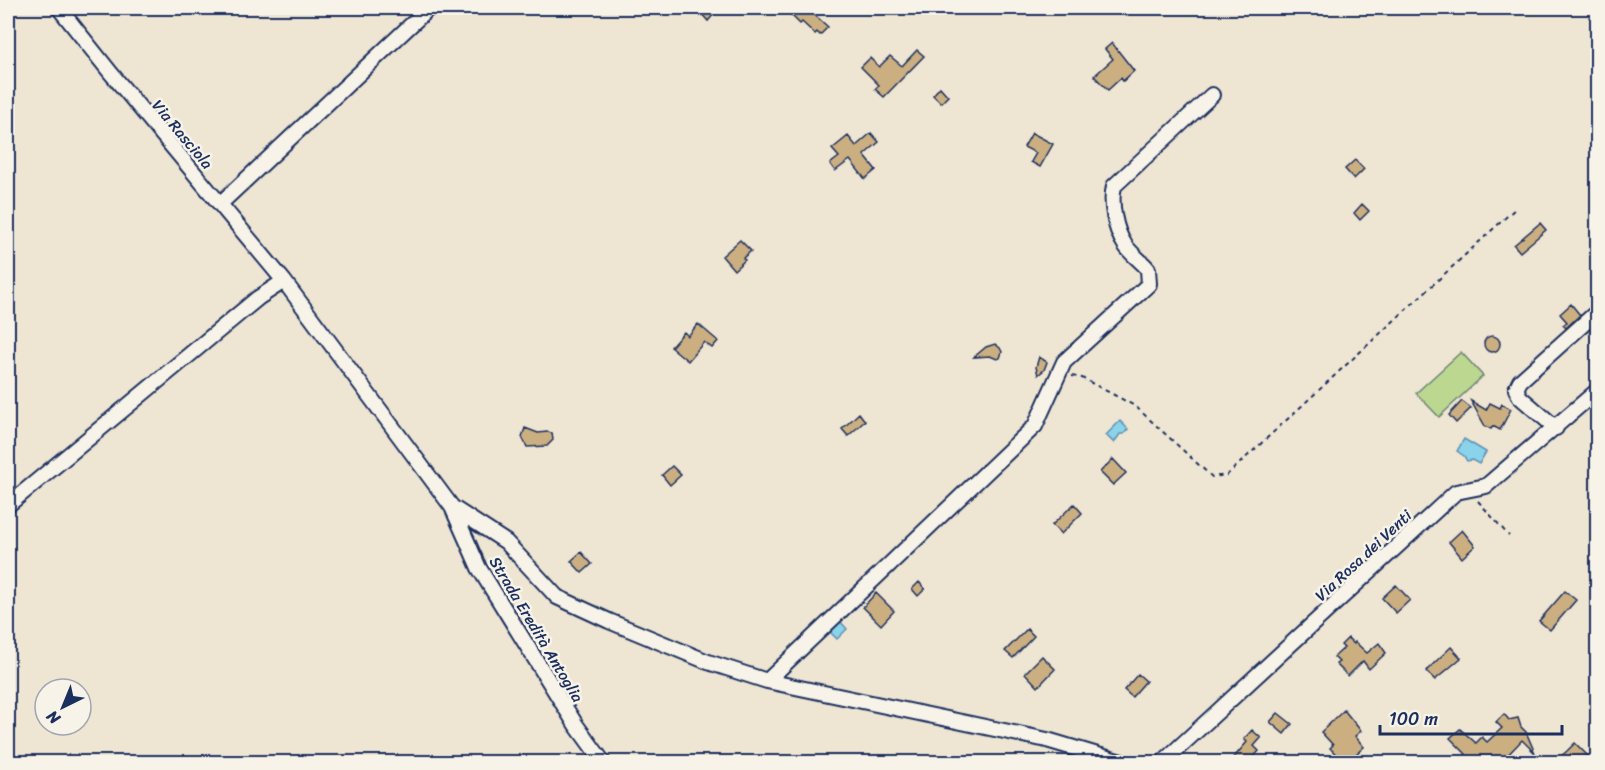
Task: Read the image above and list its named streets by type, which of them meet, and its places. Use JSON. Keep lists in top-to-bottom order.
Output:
{
  "streets": {
    "street": ["Via Rasciola", "Via Rosa dei Venti", "Strada Eredità Antoglia"]
  },
  "crossings": [
    ["Via Rasciola", "Strada Eredità Antoglia"]
  ],
  "scale_bar": "100 m",
  "north": "bottom left"
}
